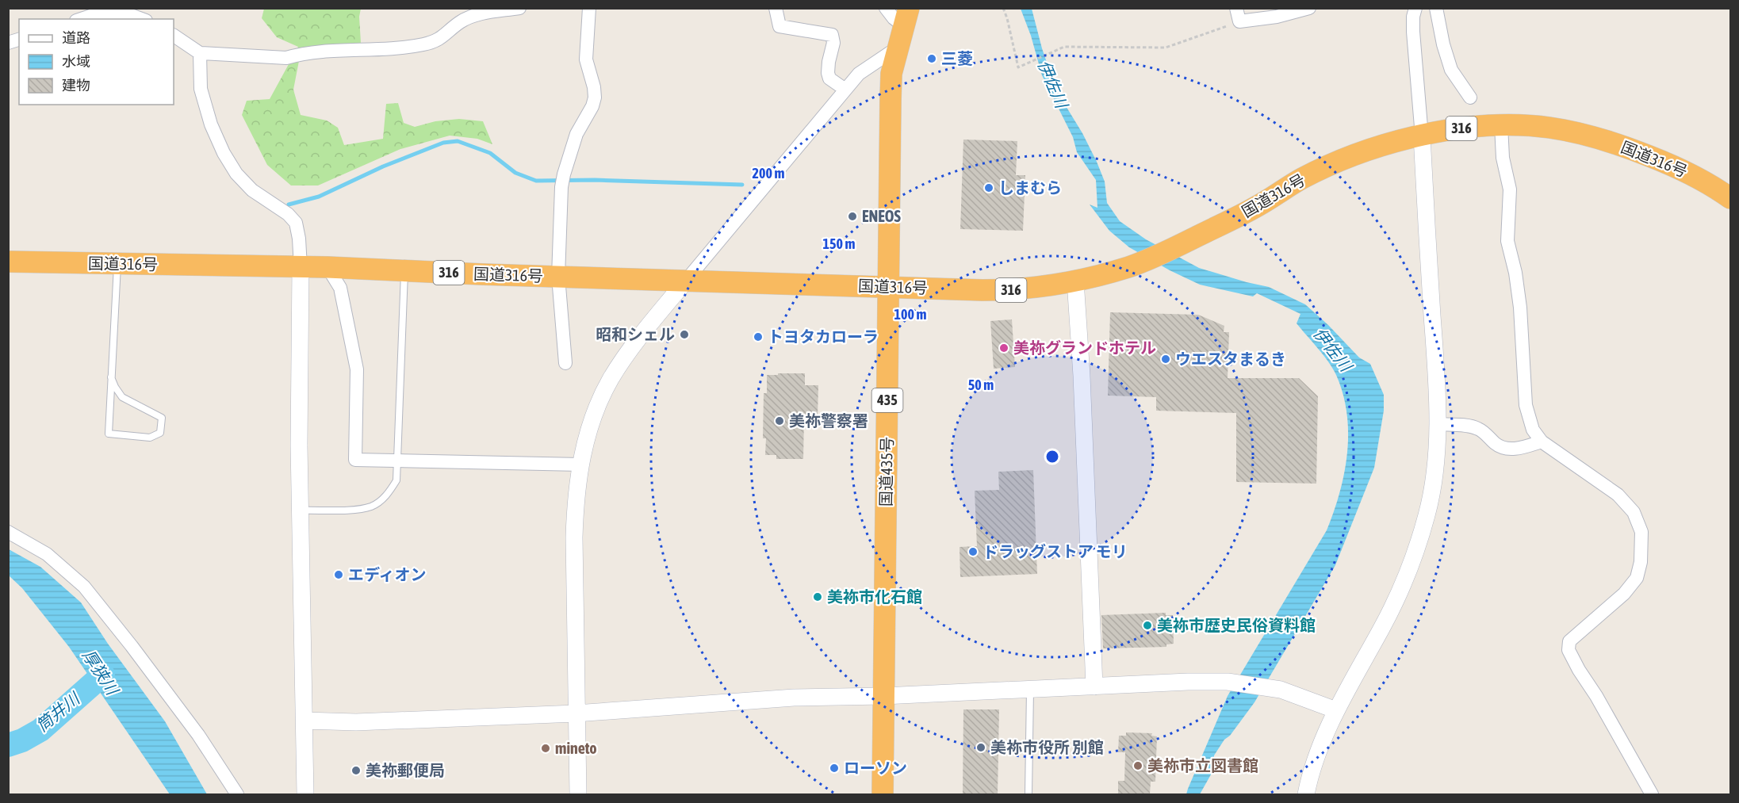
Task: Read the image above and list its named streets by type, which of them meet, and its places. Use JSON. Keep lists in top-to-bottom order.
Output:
{
  "streets": {
    "highway": [
      "316",
      "国道316号",
      "435",
      "国道435号"
    ]
  },
  "crossings": [
    ["国道316号", "国道435号"]
  ],
  "water": ["伊佐川", "厚狭川", "筒井川"],
  "places": [
    "三菱",
    "しまむら",
    "ENEOS",
    "昭和シェル",
    "トヨタカローラ",
    "美祢グランドホテル",
    "ウエスタまるき",
    "美祢警察署",
    "ドラッグストア モリ",
    "エディオン",
    "美袮市化石館",
    "美袮市歴史民俗資料館",
    "美祢市役所 別館",
    "mineto",
    "美祢市立図書館",
    "ローソン",
    "美祢郵便局"
  ],
  "legend": ["道路", "水域", "建物"],
  "rings": [
    "200 m",
    "150 m",
    "100 m",
    "50 m"
  ]
}
